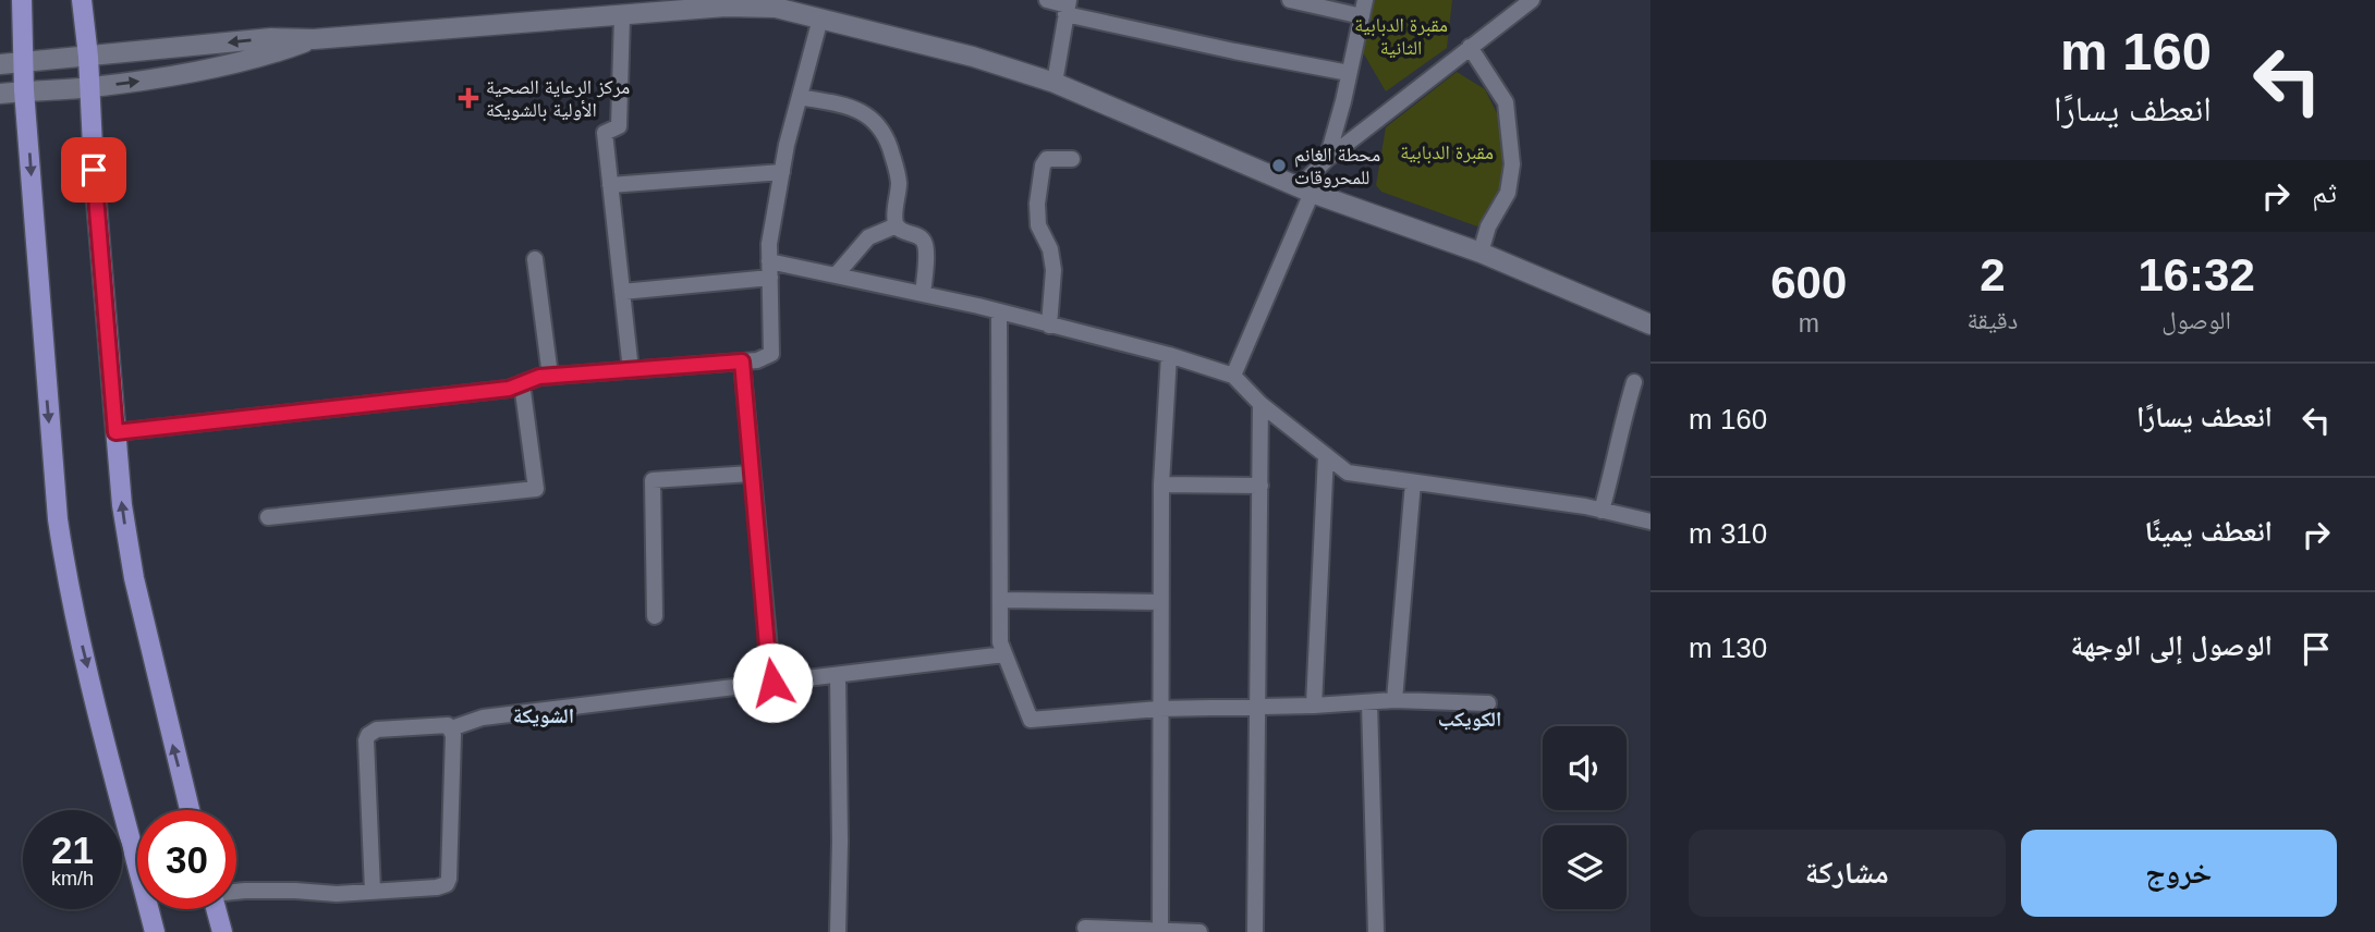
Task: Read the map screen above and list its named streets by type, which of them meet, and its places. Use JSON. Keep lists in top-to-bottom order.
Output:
{
  "districts": ["الشويكة", "الكويكب"],
  "parks": ["مقبرة الدبابية الثانية", "مقبرة الدبابية"],
  "places": {
    "health": ["مركز الرعاية الصحية الأولية بالشويكة"],
    "other": ["محطة الغانم للمحروقات"]
  },
  "page": {
    "turn": ["160 m", "انعطف يسارًا"],
    "then": "ثم",
    "eta": [
      "16:32",
      "الوصول",
      "2",
      "دقيقة",
      "600",
      "m"
    ],
    "list": [
      {
        "name": "انعطف يسارًا",
        "value": "160 m"
      },
      {
        "name": "انعطف يمينًا",
        "value": "310 m"
      },
      {
        "name": "الوصول إلى الوجهة",
        "value": "130 m"
      }
    ],
    "speed": "21 km/h",
    "limit": "30",
    "buttons": ["خروج", "مشاركة"]
  }
}
